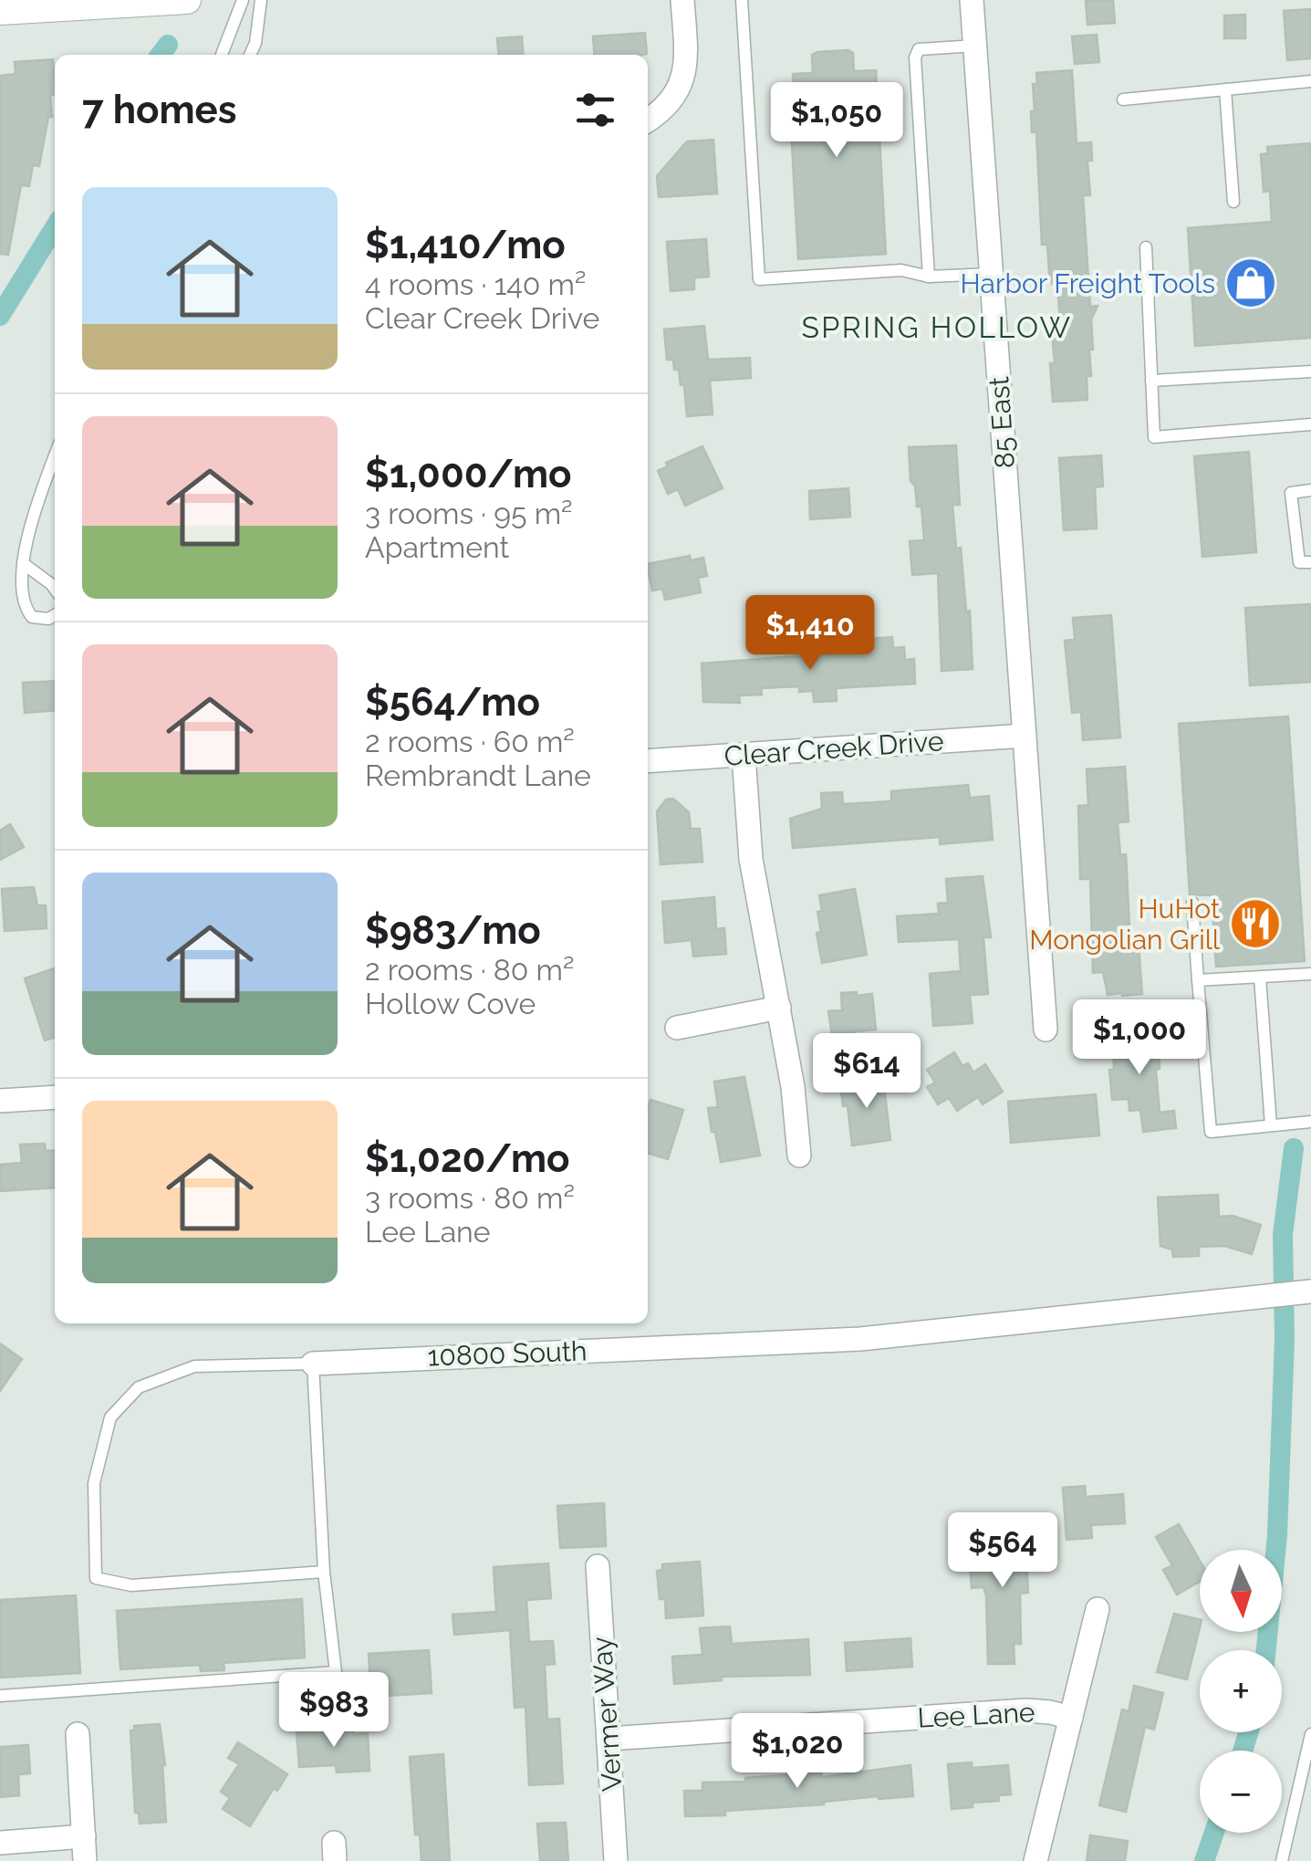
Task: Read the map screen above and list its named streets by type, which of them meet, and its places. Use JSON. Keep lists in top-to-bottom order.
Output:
{
  "streets": {
    "street": [
      "85 East",
      "Clear Creek Drive",
      "10800 South",
      "Vermer Way",
      "Lee Lane"
    ]
  },
  "crossings": [
    ["85 East", "Clear Creek Drive"],
    ["Vermer Way", "Lee Lane"]
  ],
  "districts": ["SPRING HOLLOW"],
  "places": {
    "shop": ["Harbor Freight Tools"],
    "restaurant": ["HuHot Mongolian Grill"]
  },
  "north": "bottom",
  "page": {
    "heading": "7 homes",
    "price": [
      "$1,050",
      "$1,410",
      "$1,000",
      "$614",
      "$564",
      "$983",
      "$1,020"
    ],
    "list": [
      {
        "name": "$1,410/mo",
        "note": "4 rooms · 140 m² · Clear Creek Drive"
      },
      {
        "name": "$1,000/mo",
        "note": "3 rooms · 95 m² · Apartment"
      },
      {
        "name": "$564/mo",
        "note": "2 rooms · 60 m² · Rembrandt Lane"
      },
      {
        "name": "$983/mo",
        "note": "2 rooms · 80 m² · Hollow Cove"
      },
      {
        "name": "$1,020/mo",
        "note": "3 rooms · 80 m² · Lee Lane"
      }
    ],
    "map_buttons": ["+", "−"]
  }
}
